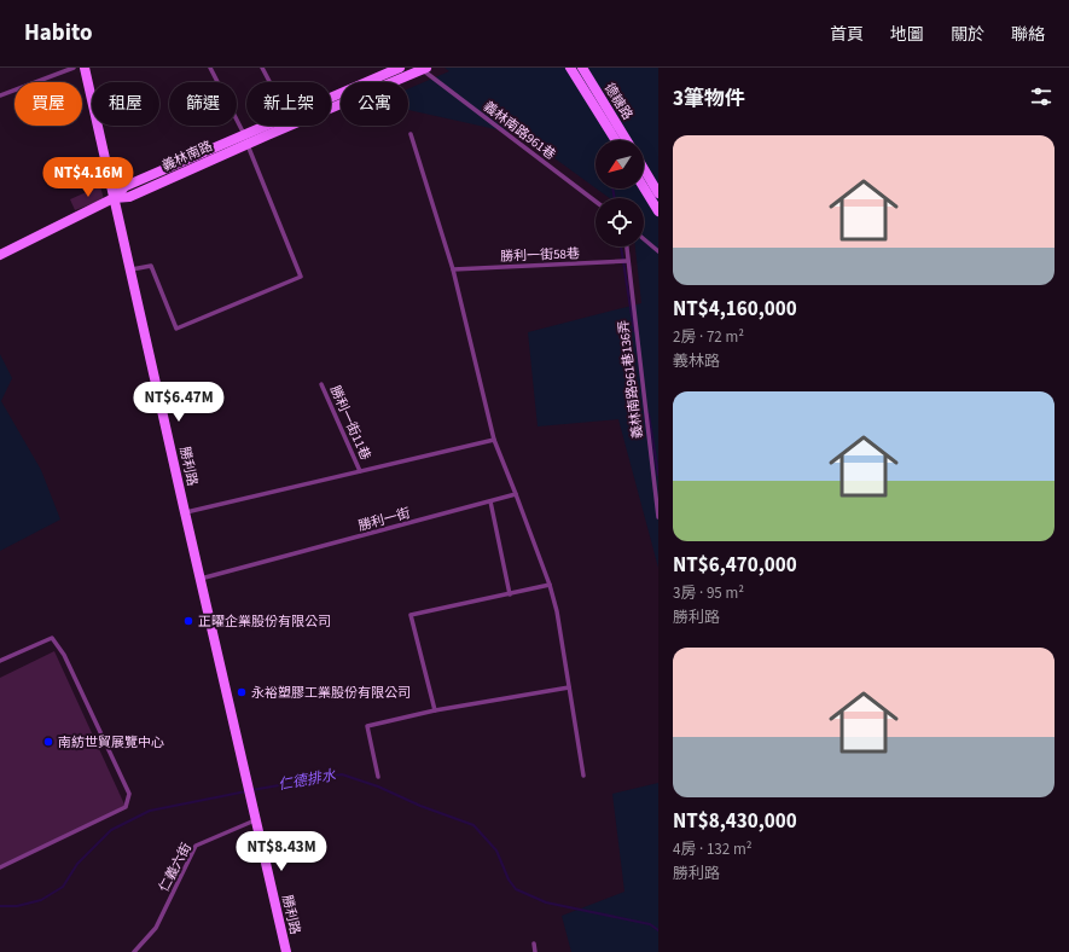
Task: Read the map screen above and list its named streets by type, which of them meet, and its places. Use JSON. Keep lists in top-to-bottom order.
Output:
{
  "streets": {
    "street": ["德糖路", "義林南路", "勝利路"],
    "lane": [
      "義林南路961巷",
      "勝利一街58巷",
      "義林南路961巷136弄",
      "勝利一街11巷",
      "勝利一街",
      "仁義六街"
    ]
  },
  "crossings": [
    ["義林南路961巷", "義林南路"],
    ["義林南路", "勝利路"],
    ["勝利一街58巷", "義林南路961巷136弄"],
    ["勝利路", "勝利一街"],
    ["勝利路", "仁義六街"]
  ],
  "water": ["仁德排水"],
  "places": ["正曜企業股份有限公司", "永裕塑膠工業股份有限公司", "南紡世貿展覽中心"],
  "north": "bottom left",
  "page": {
    "header": "Habito",
    "nav": [
      "首頁",
      "地圖",
      "關於",
      "聯絡"
    ],
    "heading": "3筆物件",
    "chip": [
      "買屋",
      "租屋",
      "篩選",
      "新上架",
      "公寓"
    ],
    "list": [
      {
        "name": "NT$4,160,000",
        "note": "2房 · 72 m² · 義林路"
      },
      {
        "name": "NT$6,470,000",
        "note": "3房 · 95 m² · 勝利路"
      },
      {
        "name": "NT$8,430,000",
        "note": "4房 · 132 m² · 勝利路"
      }
    ],
    "price": ["NT$4.16M", "NT$6.47M", "NT$8.43M"]
  }
}
